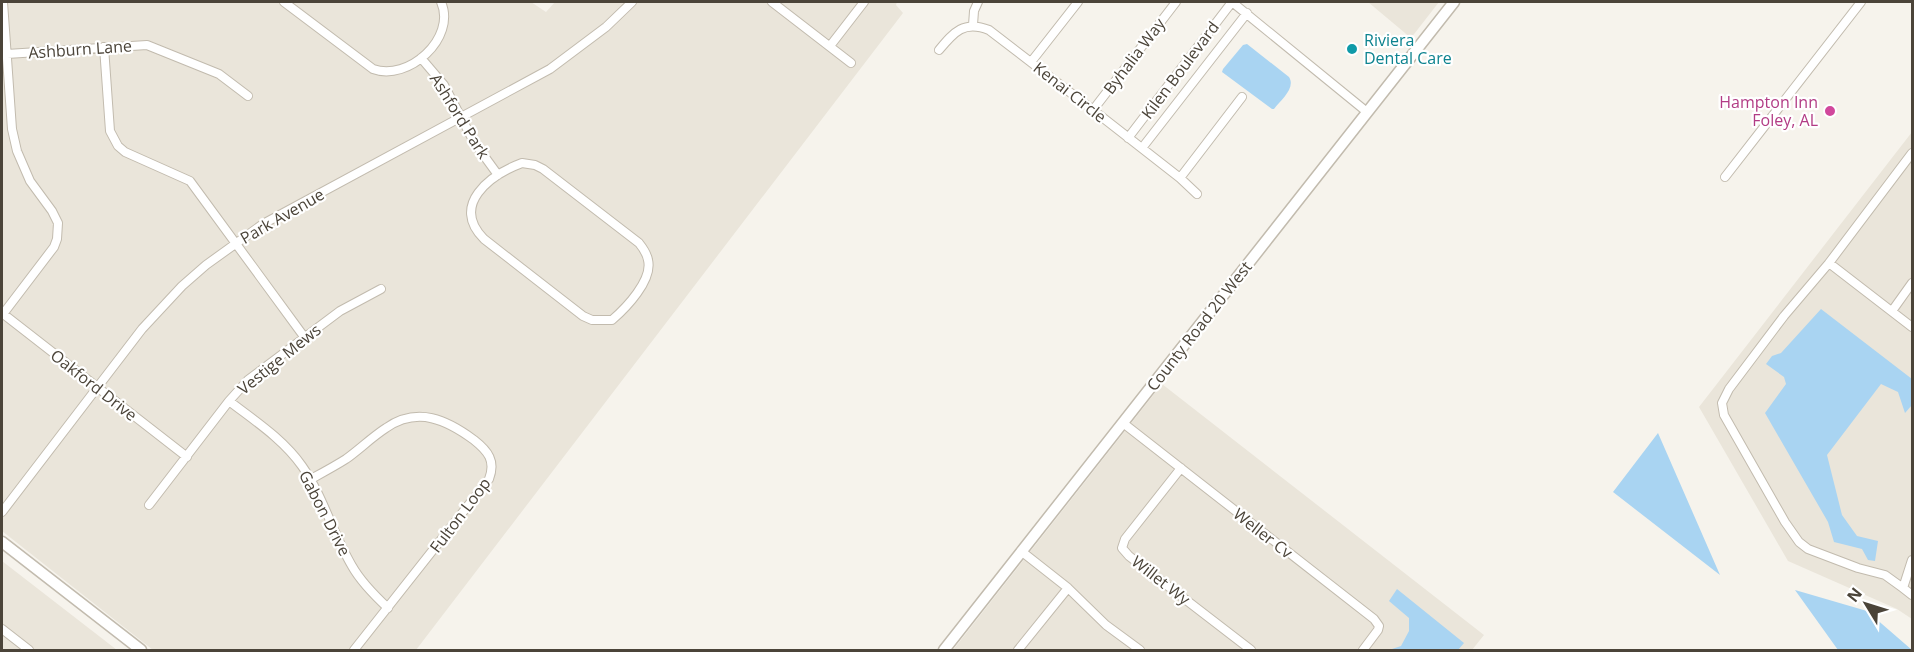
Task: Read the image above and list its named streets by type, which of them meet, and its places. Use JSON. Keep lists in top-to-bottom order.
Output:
{
  "streets": {
    "street": [
      "Ashburn Lane",
      "Byhalia Way",
      "Kilen Boulevard",
      "Kenai Circle",
      "Ashford Park",
      "Park Avenue",
      "County Road 20 West",
      "Vestige Mews",
      "Oakford Drive",
      "Gabon Drive",
      "Fulton Loop",
      "Weller Cv",
      "Willet Wy"
    ]
  },
  "crossings": [
    ["Byhalia Way", "Kenai Circle"],
    ["Kilen Boulevard", "Kenai Circle"],
    ["Ashford Park", "Park Avenue"],
    ["Park Avenue", "Oakford Drive"],
    ["County Road 20 West", "Weller Cv"],
    ["Vestige Mews", "Oakford Drive"],
    ["Vestige Mews", "Gabon Drive"],
    ["Gabon Drive", "Fulton Loop"],
    ["Weller Cv", "Willet Wy"]
  ],
  "places": ["Riviera Dental Care", "Hampton Inn Foley, AL"],
  "north": "top left"
}
